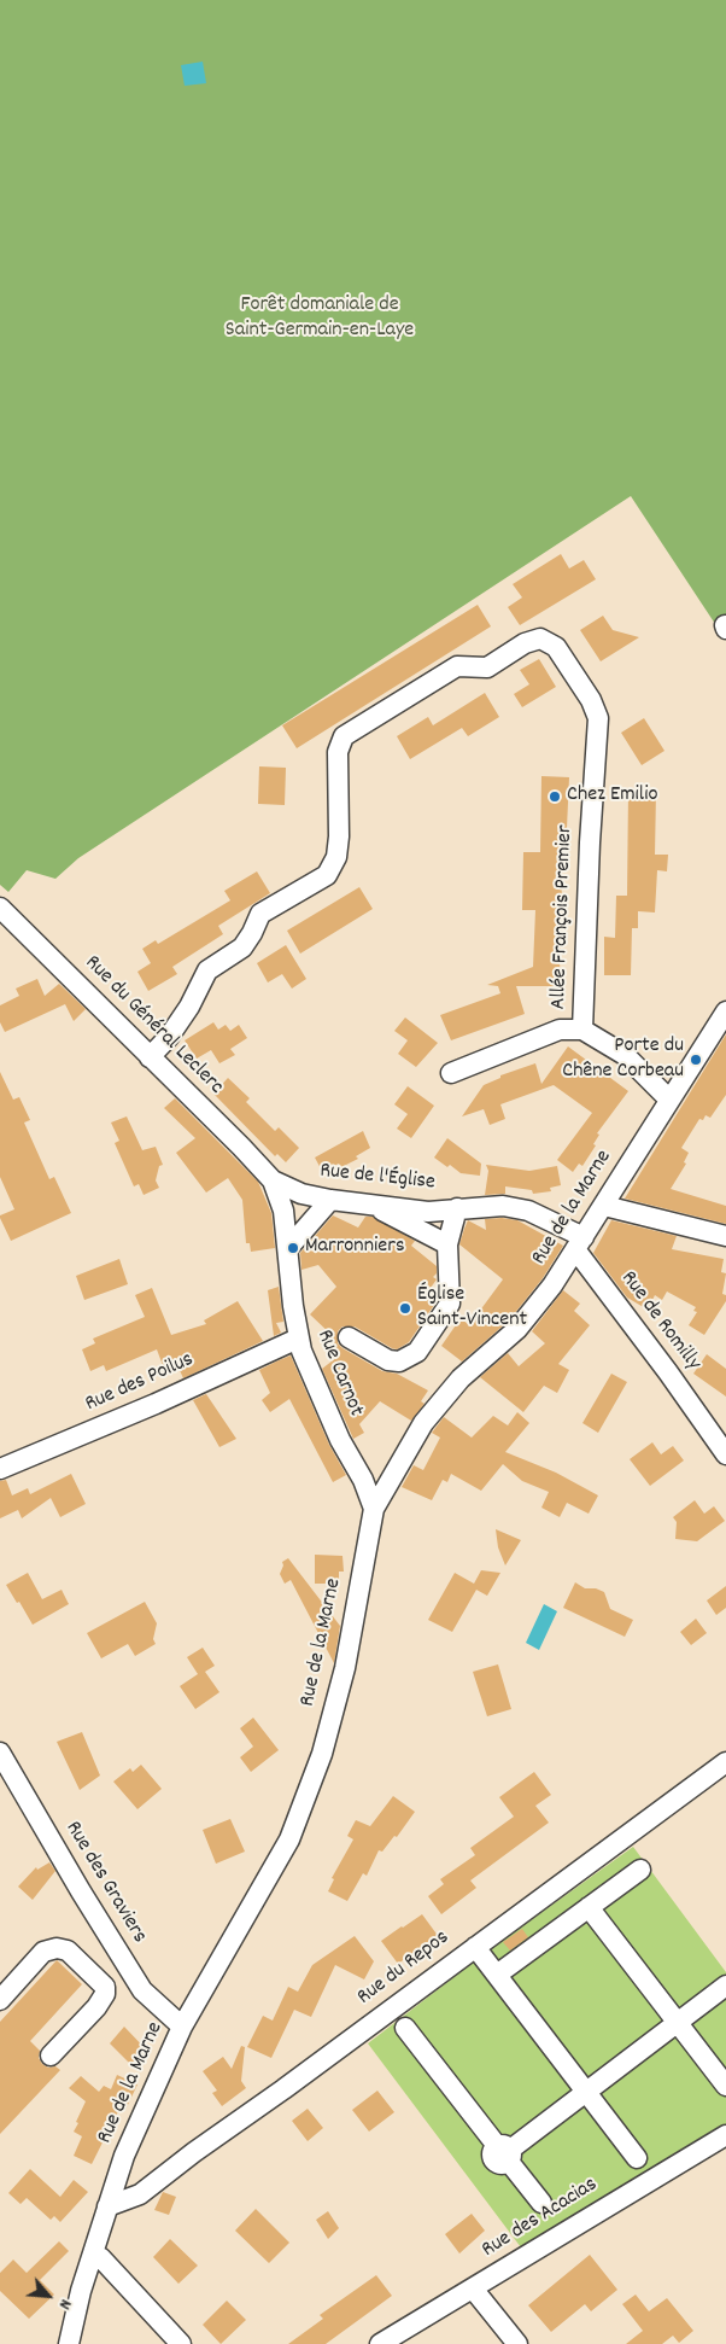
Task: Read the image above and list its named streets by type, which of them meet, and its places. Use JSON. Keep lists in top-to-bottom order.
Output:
{
  "streets": {
    "street": [
      "Allée François Premier",
      "Rue du Général Leclerc",
      "Rue de l'Église",
      "Rue de la Marne",
      "Rue de Romilly",
      "Rue Carnot",
      "Rue des Poilus",
      "Rue des Graviers",
      "Rue du Repos",
      "Rue des Acacias"
    ]
  },
  "crossings": [
    ["Allée François Premier", "Rue du Général Leclerc"],
    ["Allée François Premier", "Rue de la Marne"],
    ["Rue du Général Leclerc", "Rue de l'Église"],
    ["Rue du Général Leclerc", "Rue Carnot"],
    ["Rue de l'Église", "Rue de la Marne"],
    ["Rue de l'Église", "Rue de Romilly"],
    ["Rue de l'Église", "Rue Carnot"],
    ["Rue de la Marne", "Rue de Romilly"],
    ["Rue de la Marne", "Rue Carnot"],
    ["Rue de la Marne", "Rue des Graviers"],
    ["Rue de la Marne", "Rue du Repos"],
    ["Rue Carnot", "Rue des Poilus"]
  ],
  "parks": ["Forêt domaniale de Saint-Germain-en-Laye"],
  "places": [
    "Chez Emilio",
    "Porte du Chêne Corbeau",
    "Marronniers",
    "Église Saint-Vincent"
  ],
  "north": "bottom right"
}
